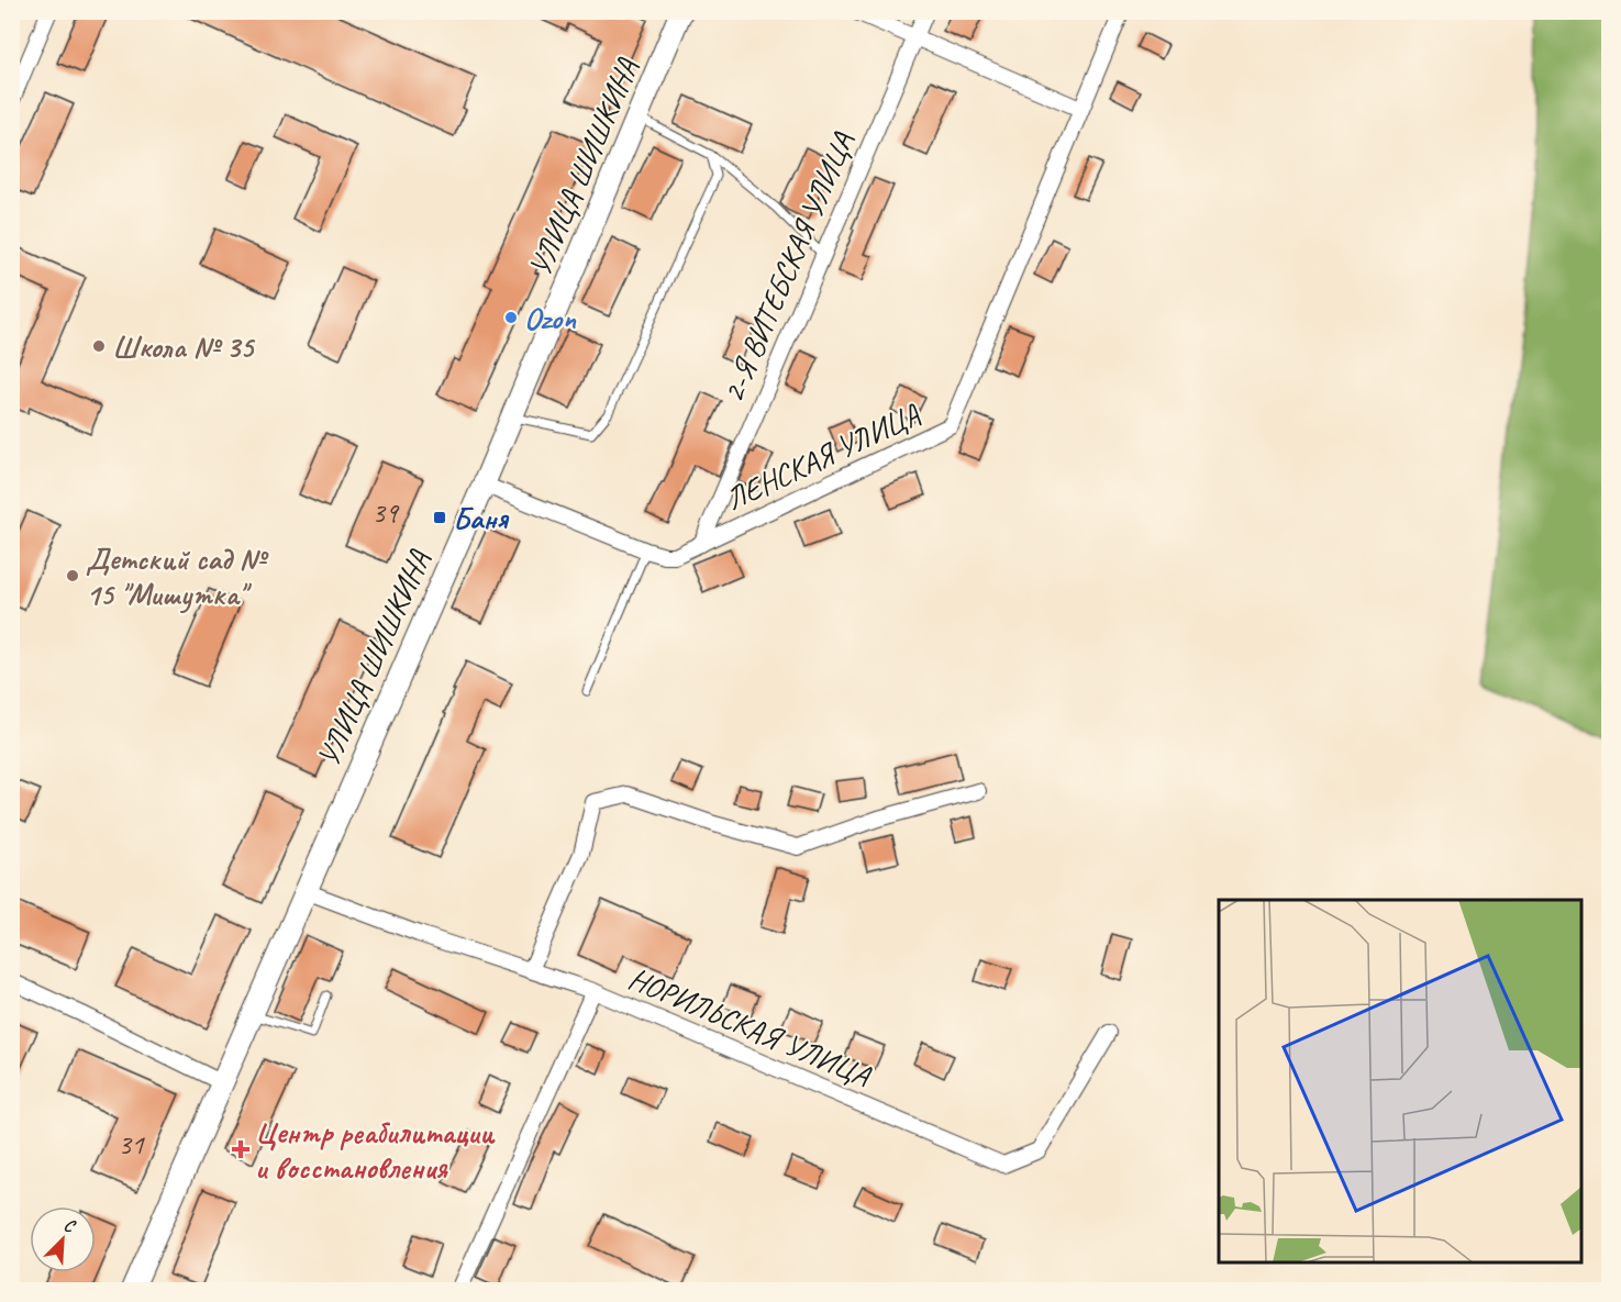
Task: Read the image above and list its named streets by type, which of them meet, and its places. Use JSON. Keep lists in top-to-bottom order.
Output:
{
  "streets": {
    "main road": ["УЛИЦА ШИШКИНА"],
    "street": ["2-Я ВИТЕБСКАЯ УЛИЦА", "ЛЕНСКАЯ УЛИЦА", "НОРИЛЬСКАЯ УЛИЦА"]
  },
  "crossings": [
    ["УЛИЦА ШИШКИНА", "ЛЕНСКАЯ УЛИЦА"],
    ["УЛИЦА ШИШКИНА", "НОРИЛЬСКАЯ УЛИЦА"],
    ["2-Я ВИТЕБСКАЯ УЛИЦА", "ЛЕНСКАЯ УЛИЦА"]
  ],
  "places": {
    "other": ["Ozon", "Школа № 35", "Детский сад № 15 \"Мишутка\""],
    "transit": ["Баня"],
    "health": ["Центр реабилитации и восстановления"]
  },
  "house_numbers": ["39", "31"],
  "north": "top right"
}
